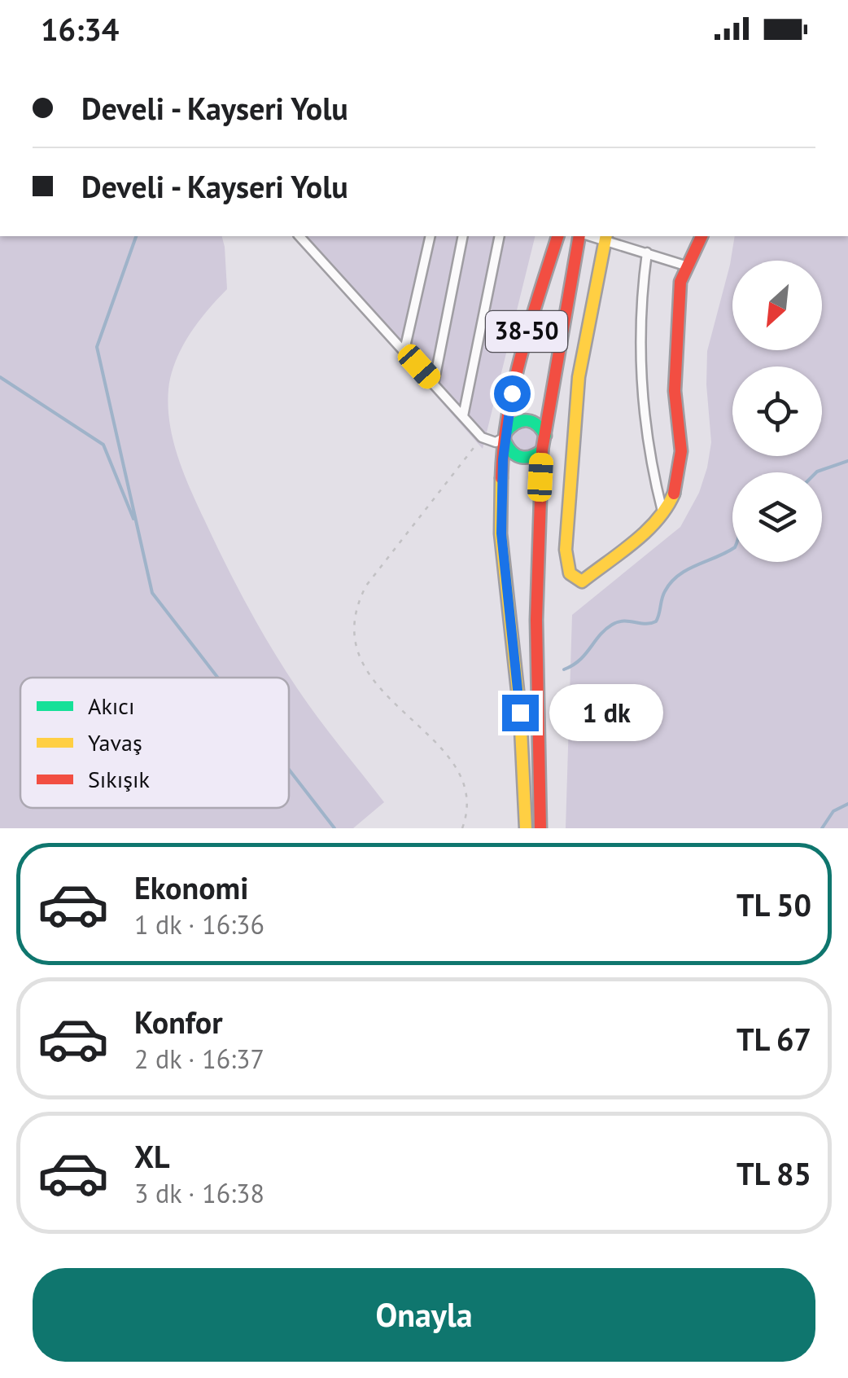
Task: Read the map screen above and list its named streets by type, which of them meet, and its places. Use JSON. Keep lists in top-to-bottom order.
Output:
{
  "streets": {
    "main road": ["38-50"]
  },
  "legend": ["Akıcı", "Yavaş", "Sıkışık"],
  "north": "bottom left",
  "page": {
    "status": "16:34",
    "banner": ["Develi - Kayseri Yolu", "Develi - Kayseri Yolu"],
    "bubble": "1 dk",
    "list": [
      {
        "name": "Ekonomi",
        "note": "1 dk · 16:36",
        "value": "TL 50"
      },
      {
        "name": "Konfor",
        "note": "2 dk · 16:37",
        "value": "TL 67"
      },
      {
        "name": "XL",
        "note": "3 dk · 16:38",
        "value": "TL 85"
      }
    ],
    "buttons": "Onayla"
  }
}
